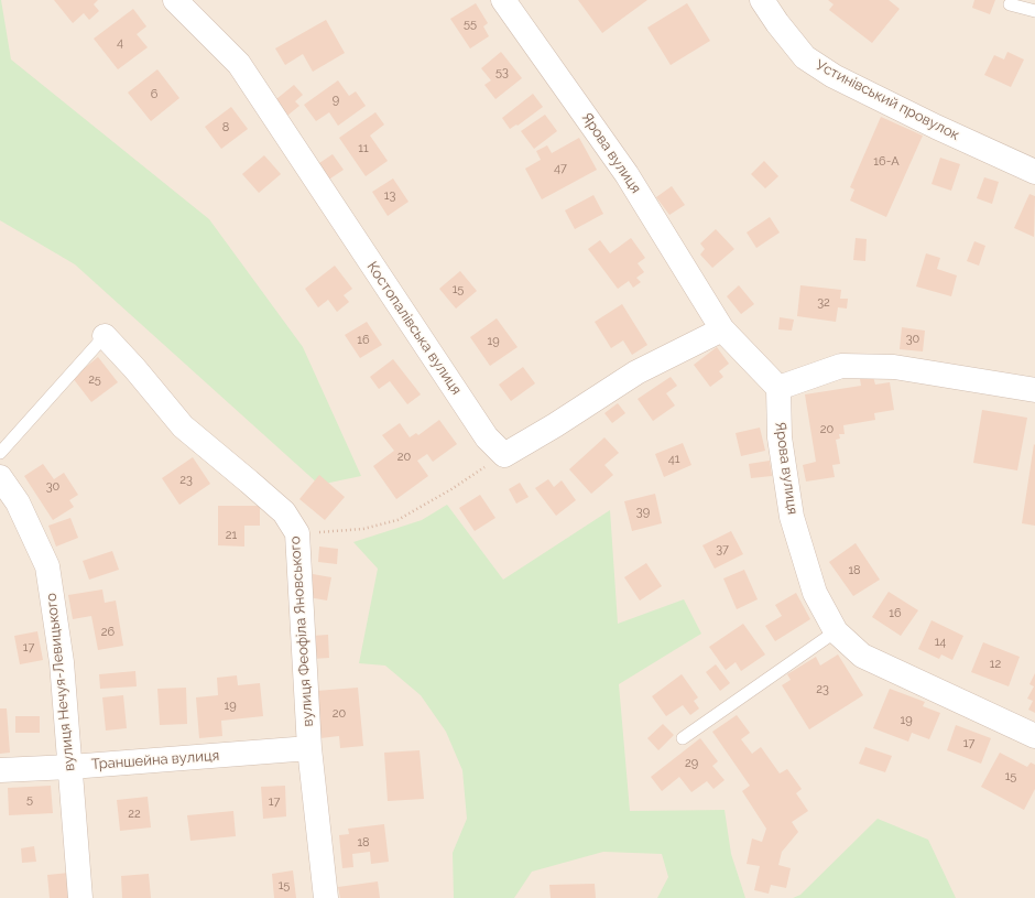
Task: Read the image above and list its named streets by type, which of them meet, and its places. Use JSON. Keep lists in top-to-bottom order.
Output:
{
  "streets": {
    "street": [
      "Устинівський провулок",
      "Ярова вулиця",
      "Костопалівська вулиця",
      "вулиця Феофіла Яновського",
      "вулиця Нечуя-Левицького",
      "Траншейна вулиця"
    ]
  },
  "crossings": [
    ["Ярова вулиця", "Костопалівська вулиця"],
    ["вулиця Феофіла Яновського", "Траншейна вулиця"],
    ["вулиця Нечуя-Левицького", "Траншейна вулиця"]
  ],
  "house_numbers": [
    "55",
    "4",
    "53",
    "6",
    "9",
    "8",
    "11",
    "16-А",
    "47",
    "13",
    "15",
    "32",
    "30",
    "16",
    "19",
    "25",
    "20",
    "20",
    "41",
    "23",
    "30",
    "39",
    "21",
    "37",
    "18",
    "16",
    "26",
    "14",
    "17",
    "12",
    "23",
    "19",
    "20",
    "19",
    "17",
    "29",
    "15",
    "5",
    "17",
    "22",
    "18",
    "15"
  ]
}
